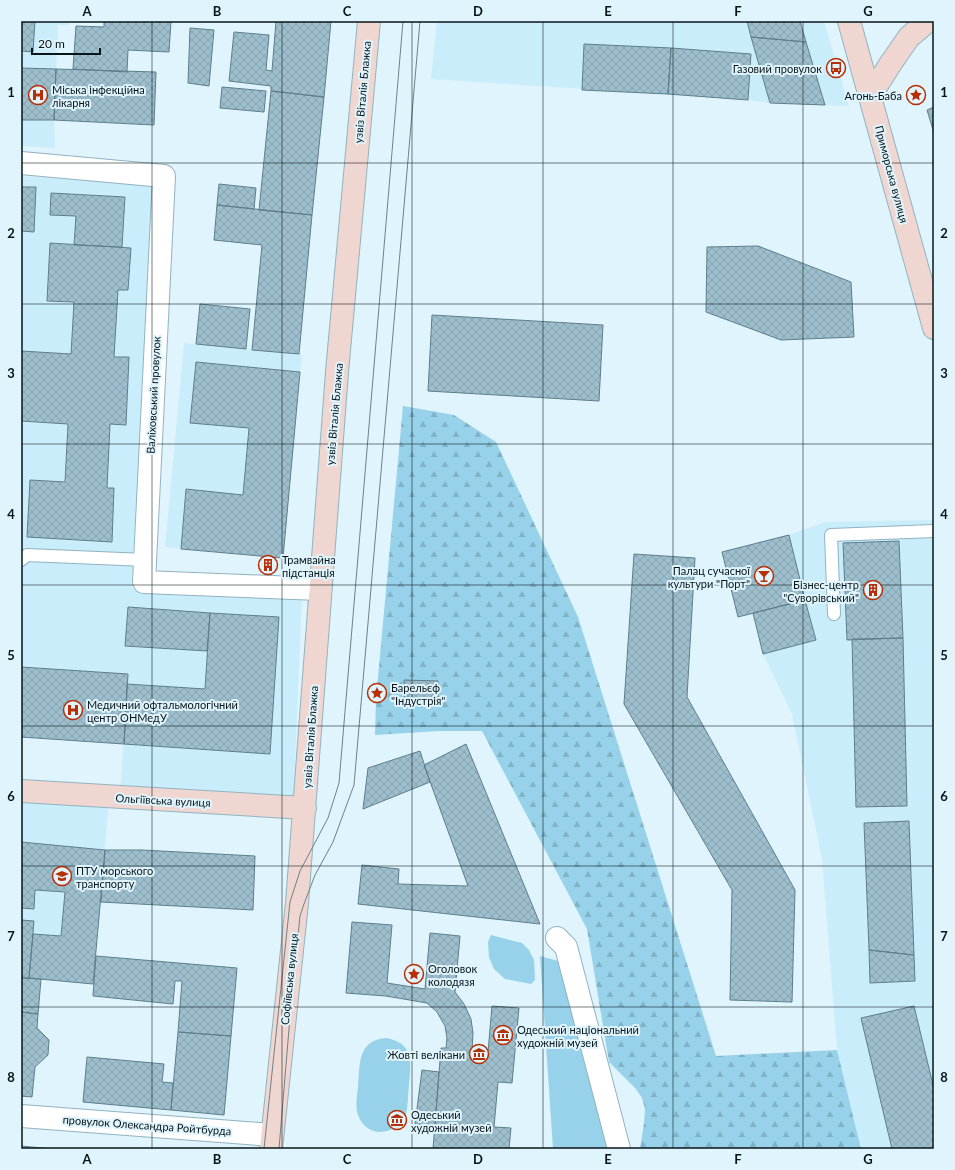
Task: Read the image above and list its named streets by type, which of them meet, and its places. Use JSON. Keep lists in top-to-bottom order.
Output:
{
  "streets": {
    "main road": [
      "узвіз Віталія Блажка",
      "Приморська вулиця",
      "Ольгіївська вулиця",
      "Софіївська вулиця"
    ],
    "street": ["Валіховський провулок", "провулок Олександра Ройтбурда"]
  },
  "crossings": [
    ["узвіз Віталія Блажка", "Валіховський провулок"],
    ["узвіз Віталія Блажка", "Ольгіївська вулиця"],
    ["узвіз Віталія Блажка", "Софіївська вулиця"],
    ["Ольгіївська вулиця", "Софіївська вулиця"],
    ["Софіївська вулиця", "провулок Олександра Ройтбурда"]
  ],
  "places": {
    "bus stop": ["Газовий провулок"],
    "hospital": ["Міська інфекційна лікарня", "Медичний офтальмологічний центр ОНМедУ"],
    "place": ["Агонь-Баба", "Барельєф \"Індустрія\"", "Оголовок колодязя"],
    "building": ["Трамвайна підстанція", "Бізнес-центр \"Суворівський\""],
    "bar": ["Палац сучасної культури \"Порт\""],
    "school or university": ["ПТУ морського транспорту"],
    "museum": ["Одеський національний художній музей", "Жовті велікани", "Одеський художній музей"]
  },
  "scale_bar": "20 m",
  "grid": {
    "columns": [
      "A",
      "B",
      "C",
      "D",
      "E",
      "F",
      "G"
    ],
    "rows": [
      "1",
      "2",
      "3",
      "4",
      "5",
      "6",
      "7",
      "8"
    ]
  }
}
